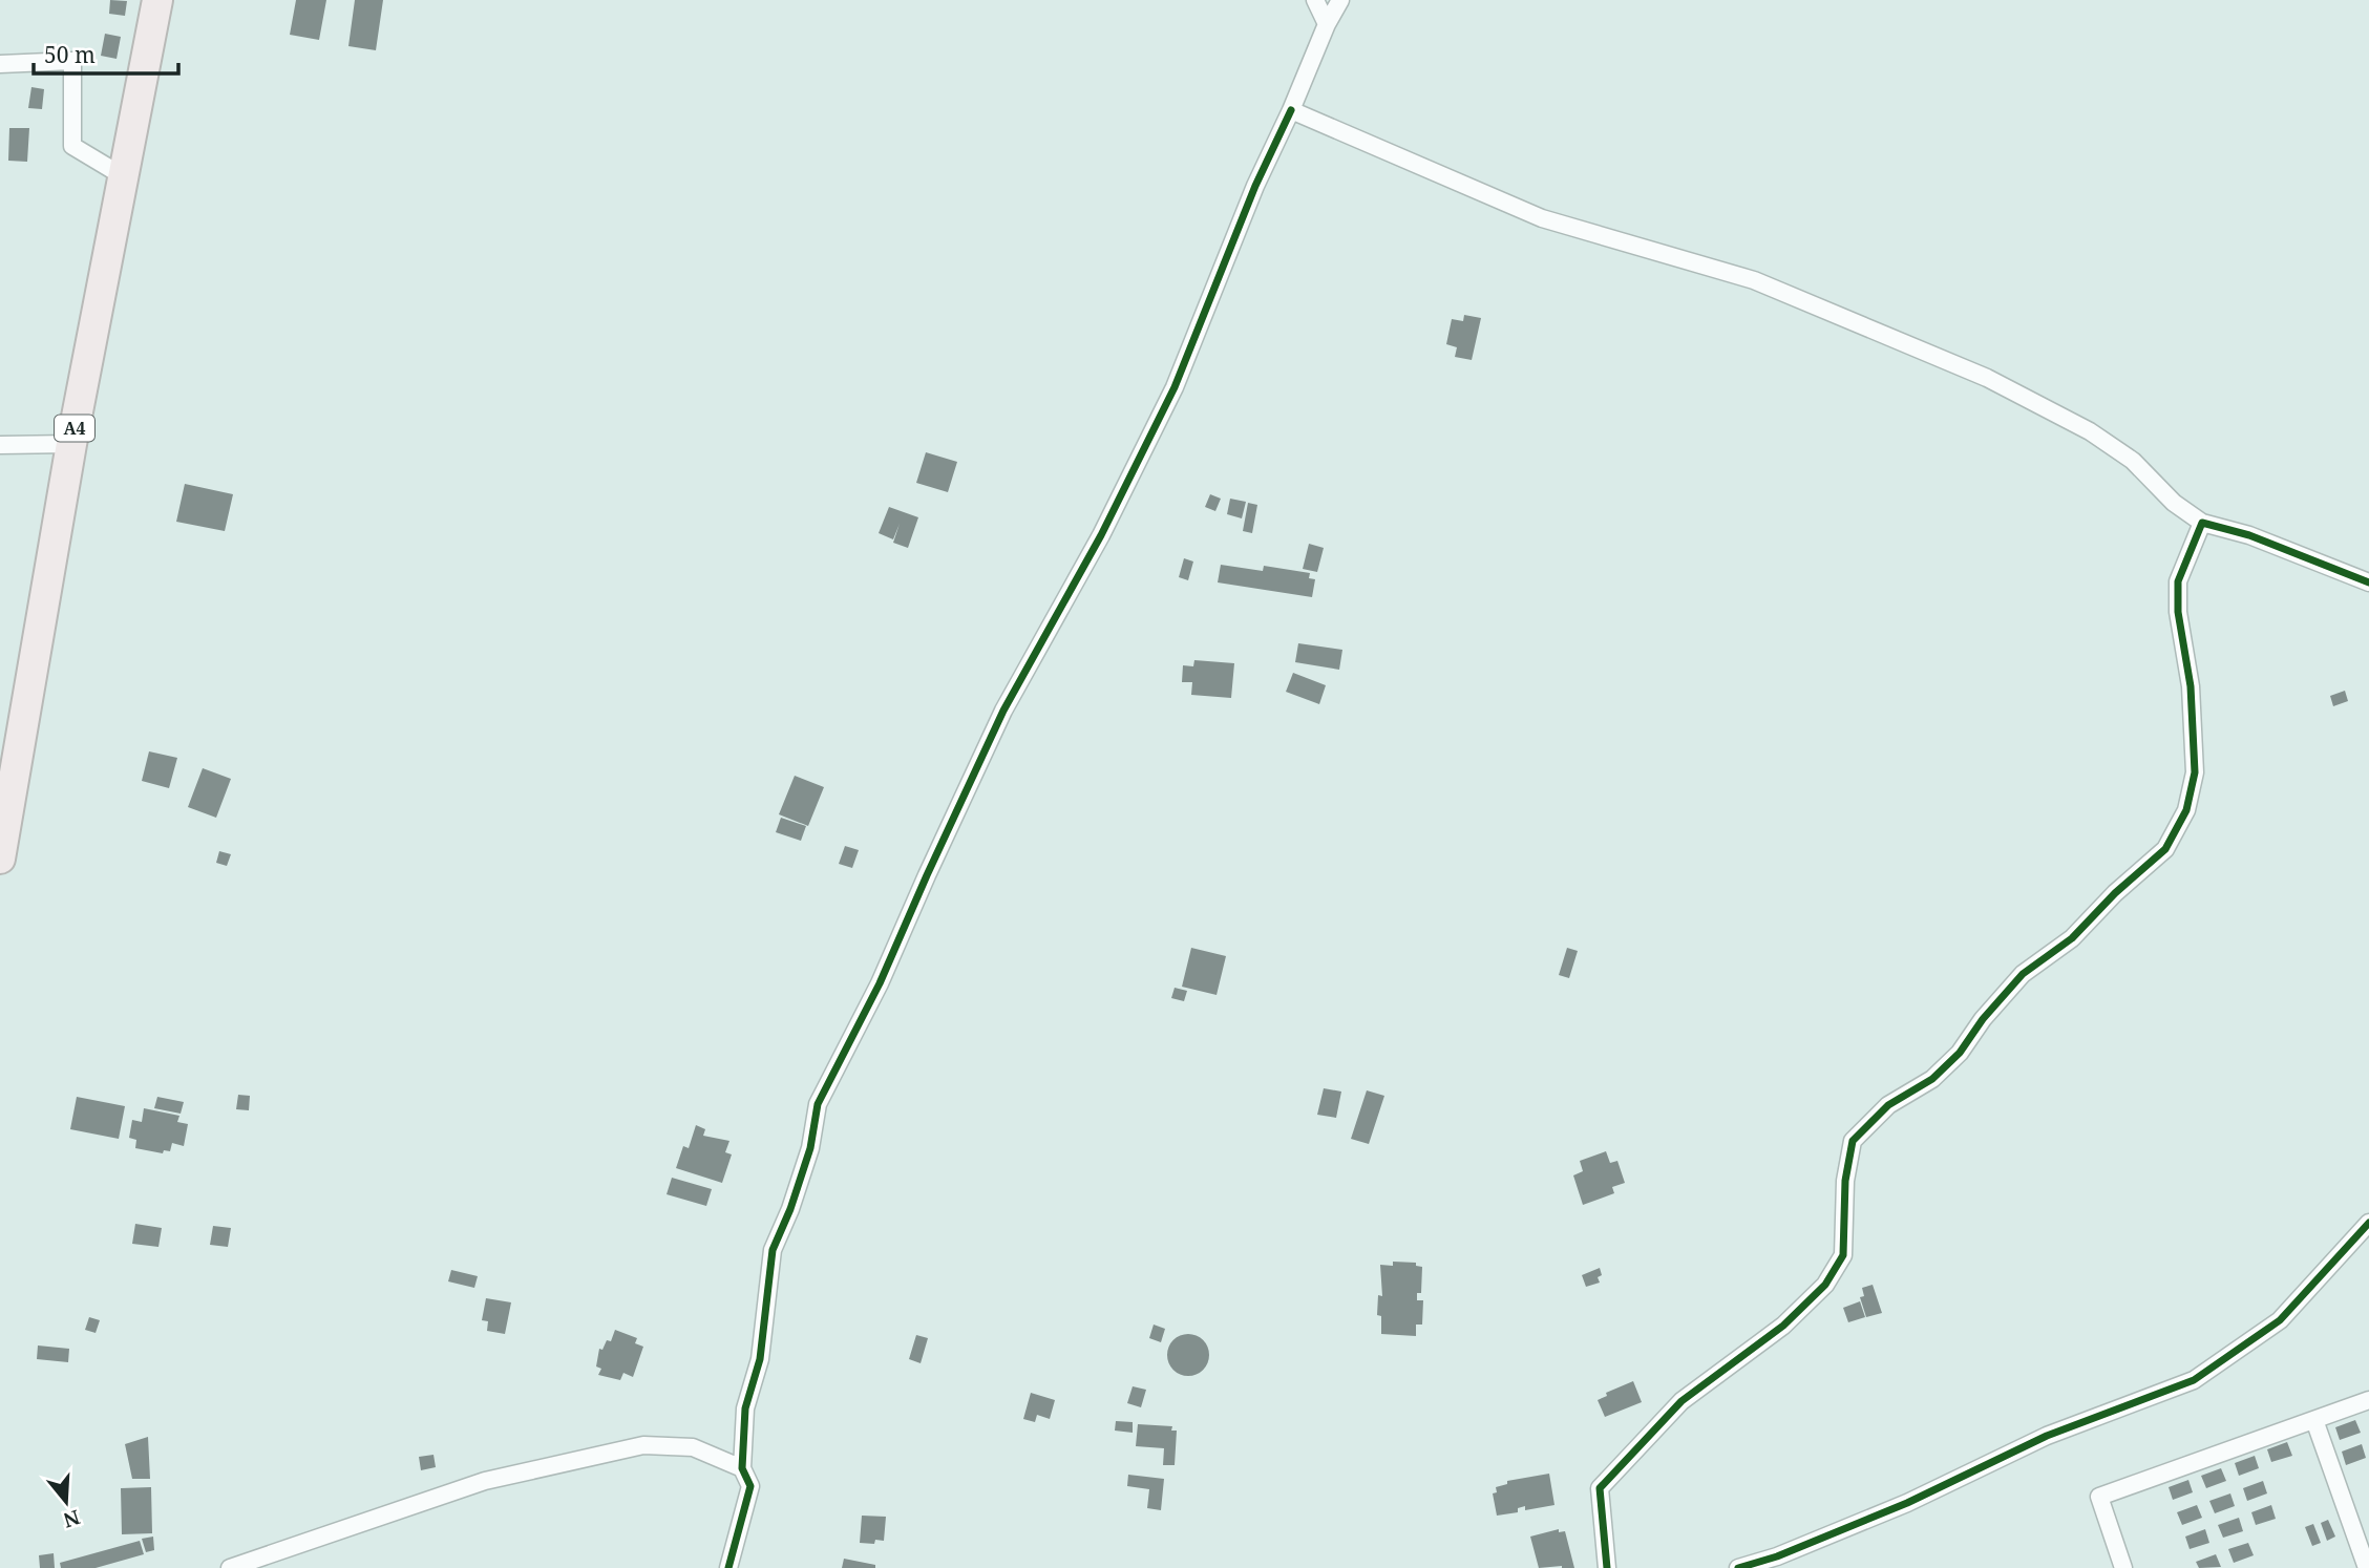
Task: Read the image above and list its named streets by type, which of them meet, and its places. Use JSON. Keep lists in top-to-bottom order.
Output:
{
  "streets": {
    "highway": ["A4"]
  },
  "scale_bar": "50 m",
  "north": "bottom"
}
